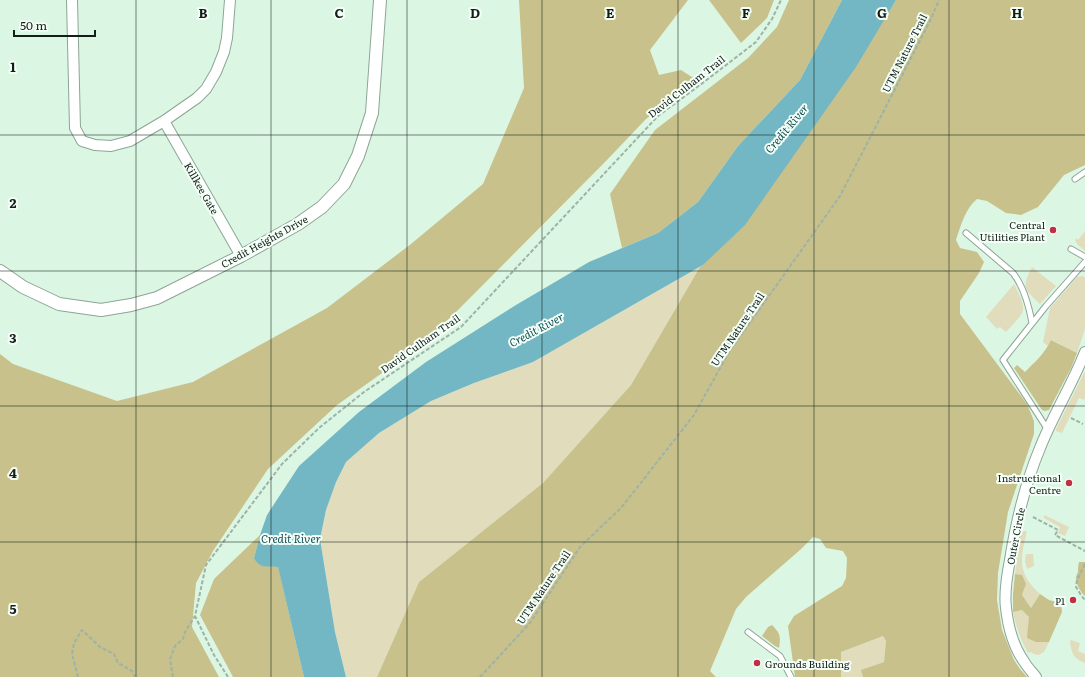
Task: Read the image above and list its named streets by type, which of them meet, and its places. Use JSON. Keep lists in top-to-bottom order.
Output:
{
  "streets": {
    "street": ["Killkee Gate", "Credit Heights Drive", "Outer Circle"],
    "path": ["UTM Nature Trail", "David Culham Trail"]
  },
  "crossings": [
    ["Killkee Gate", "Credit Heights Drive"]
  ],
  "water": ["Credit River"],
  "places": [
    "Central Utilities Plant",
    "Instructional Centre",
    "P1",
    "Grounds Building"
  ],
  "scale_bar": "50 m",
  "grid": {
    "columns": [
      "B",
      "C",
      "D",
      "E",
      "F",
      "G",
      "H"
    ],
    "rows": [
      "1",
      "2",
      "3",
      "4",
      "5"
    ]
  }
}
